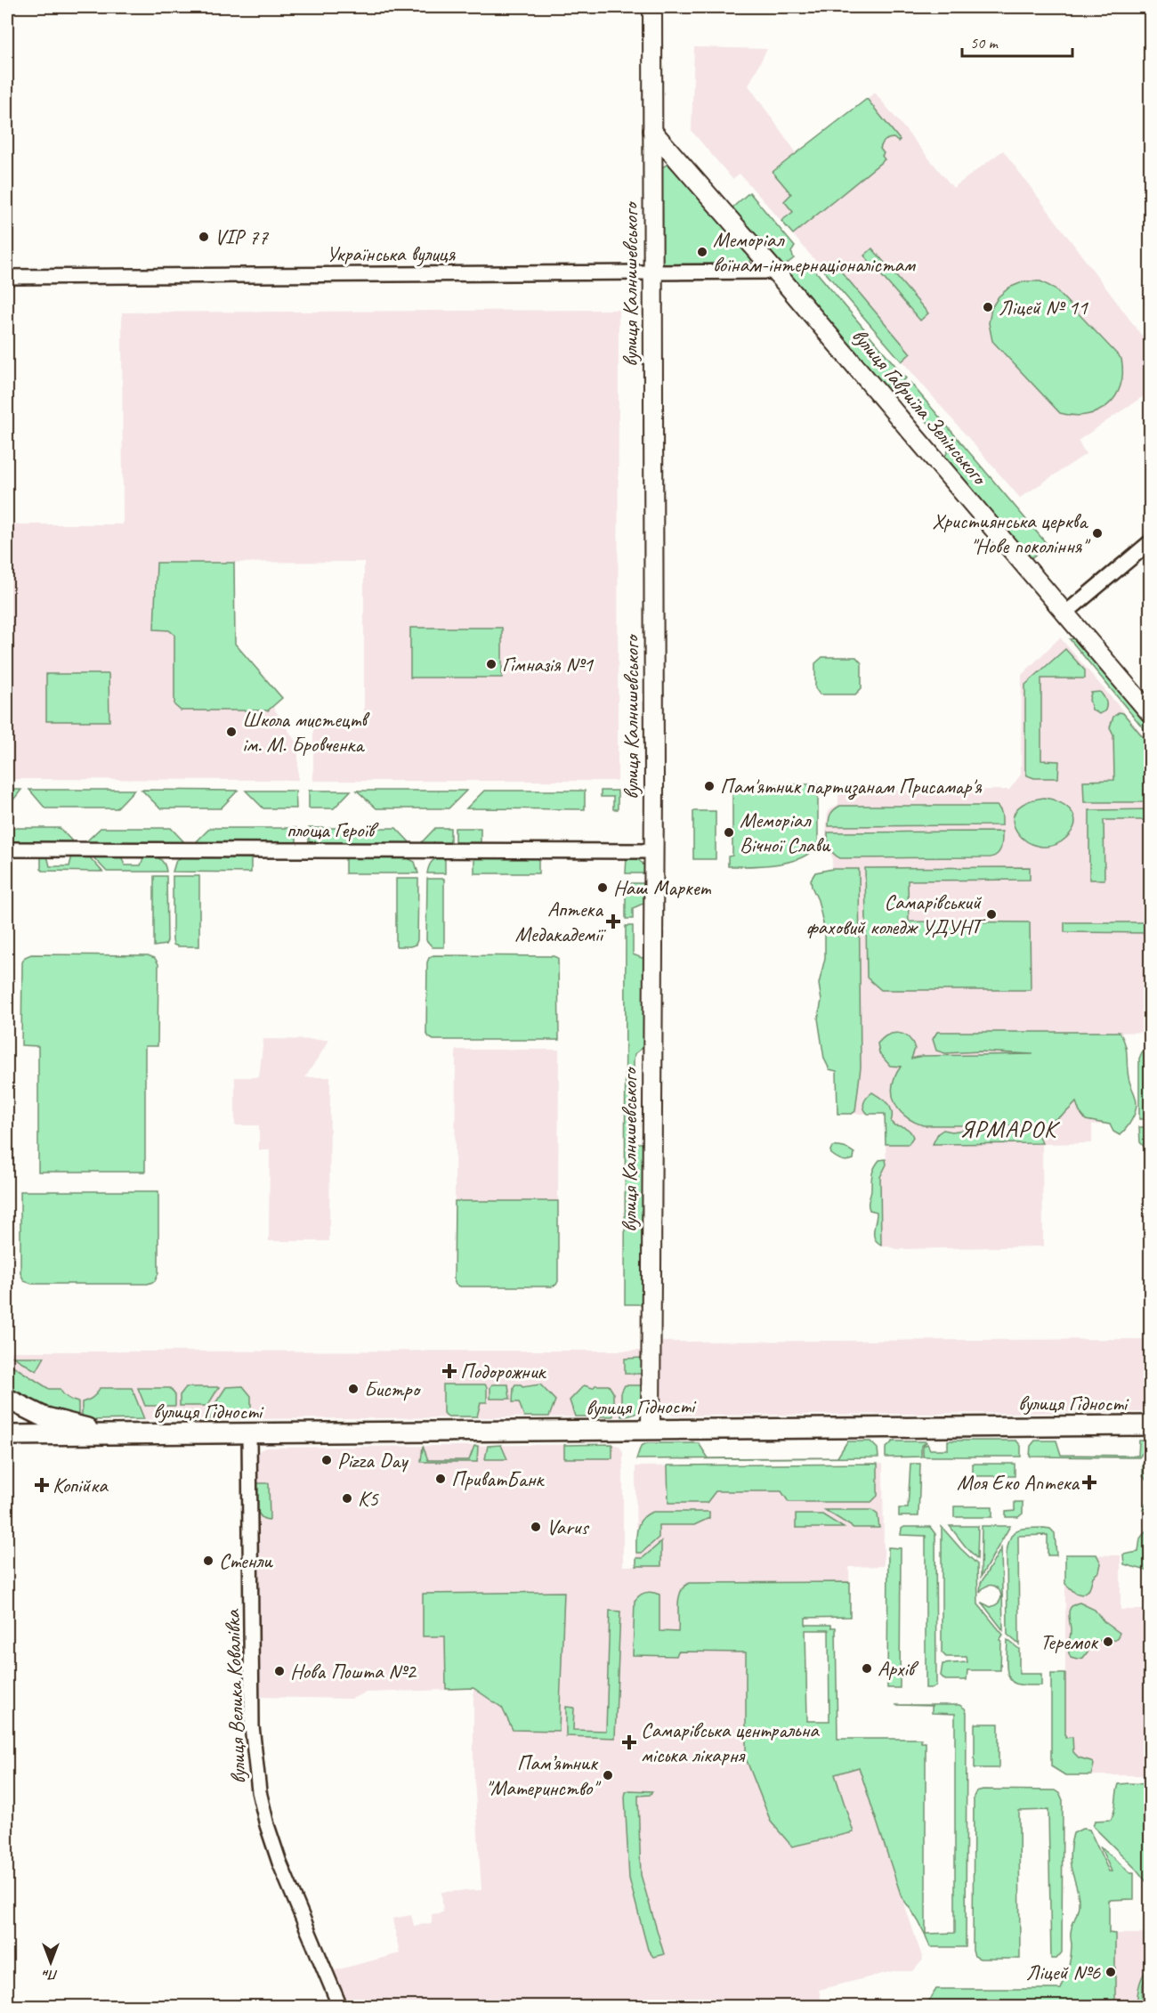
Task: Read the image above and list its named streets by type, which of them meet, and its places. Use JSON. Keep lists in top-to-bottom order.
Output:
{
  "streets": {
    "main road": ["вулиця Гідності"],
    "street": [
      "Українська вулиця",
      "вулиця Калнишевського",
      "вулиця Гавриїла Зелінського",
      "площа Героїв",
      "вулиця Велика Ковалівка"
    ]
  },
  "crossings": [
    ["Українська вулиця", "вулиця Калнишевського"],
    ["Українська вулиця", "вулиця Гавриїла Зелінського"],
    ["вулиця Калнишевського", "вулиця Гавриїла Зелінського"],
    ["вулиця Калнишевського", "площа Героїв"],
    ["вулиця Калнишевського", "вулиця Гідності"],
    ["вулиця Гідності", "вулиця Велика Ковалівка"]
  ],
  "districts": ["ЯРМАРОК"],
  "places": {
    "other": [
      "VIP 77",
      "Меморіал воїнам-інтернаціоналістам",
      "Ліцей № 11",
      "Християнська церква \"Нове покоління\"",
      "Гімназія №1",
      "Школа мистецтв ім. М. Бровченка",
      "Пам'ятник партизанам Присамар'я",
      "Меморіал Вічної Слави",
      "Наш Маркет",
      "Самарівський фаховий коледж УДУНТ",
      "Бистро",
      "Pizza Day",
      "ПриватБанк",
      "К5",
      "Varus",
      "Стенли",
      "Теремок",
      "Архів",
      "Нова Пошта №2",
      "Пам’ятник \"Материнство\"",
      "Ліцей №6"
    ],
    "health": [
      "Аптека Медакадемії",
      "Подорожник",
      "Моя Еко Аптека",
      "Копійка",
      "Самарівська центральна міська лікарня"
    ]
  },
  "scale_bar": "50 m",
  "north": "bottom"
}
